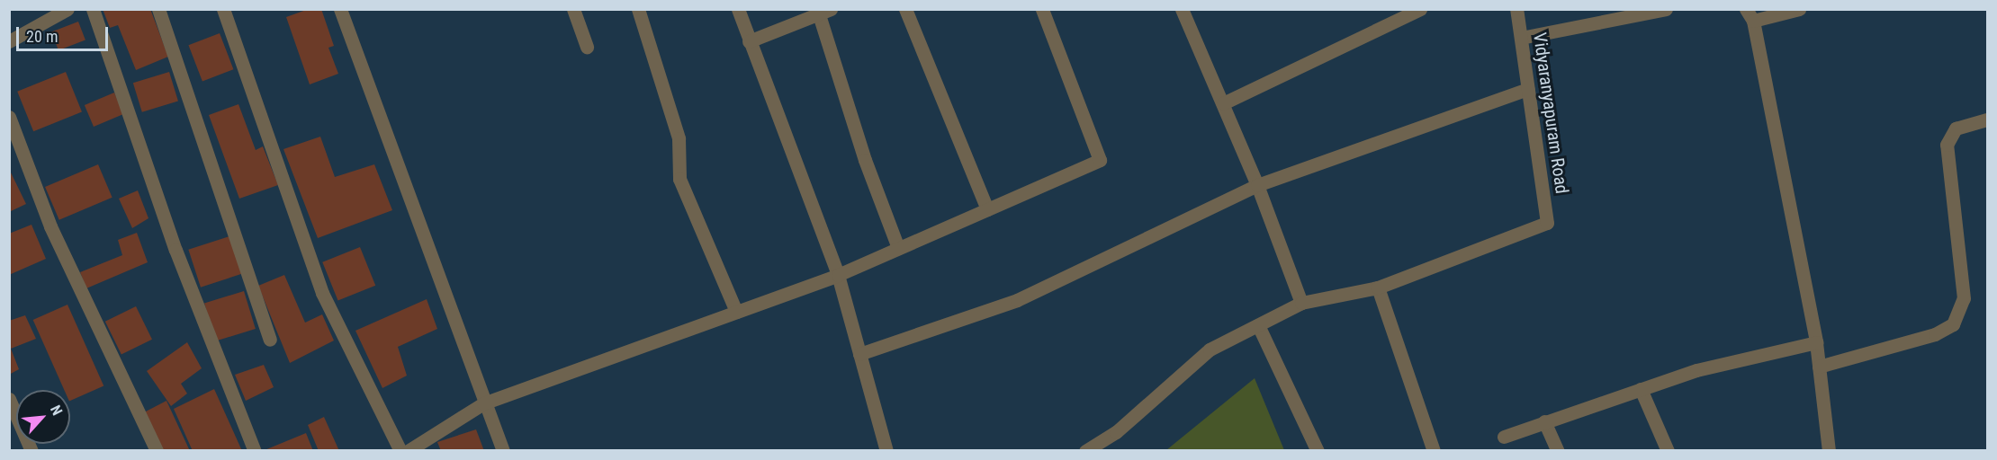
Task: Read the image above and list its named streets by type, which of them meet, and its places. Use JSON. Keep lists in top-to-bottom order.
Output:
{
  "streets": {
    "street": ["Vidyaranyapuram Road"]
  },
  "scale_bar": "20 m",
  "north": "top right"
}
